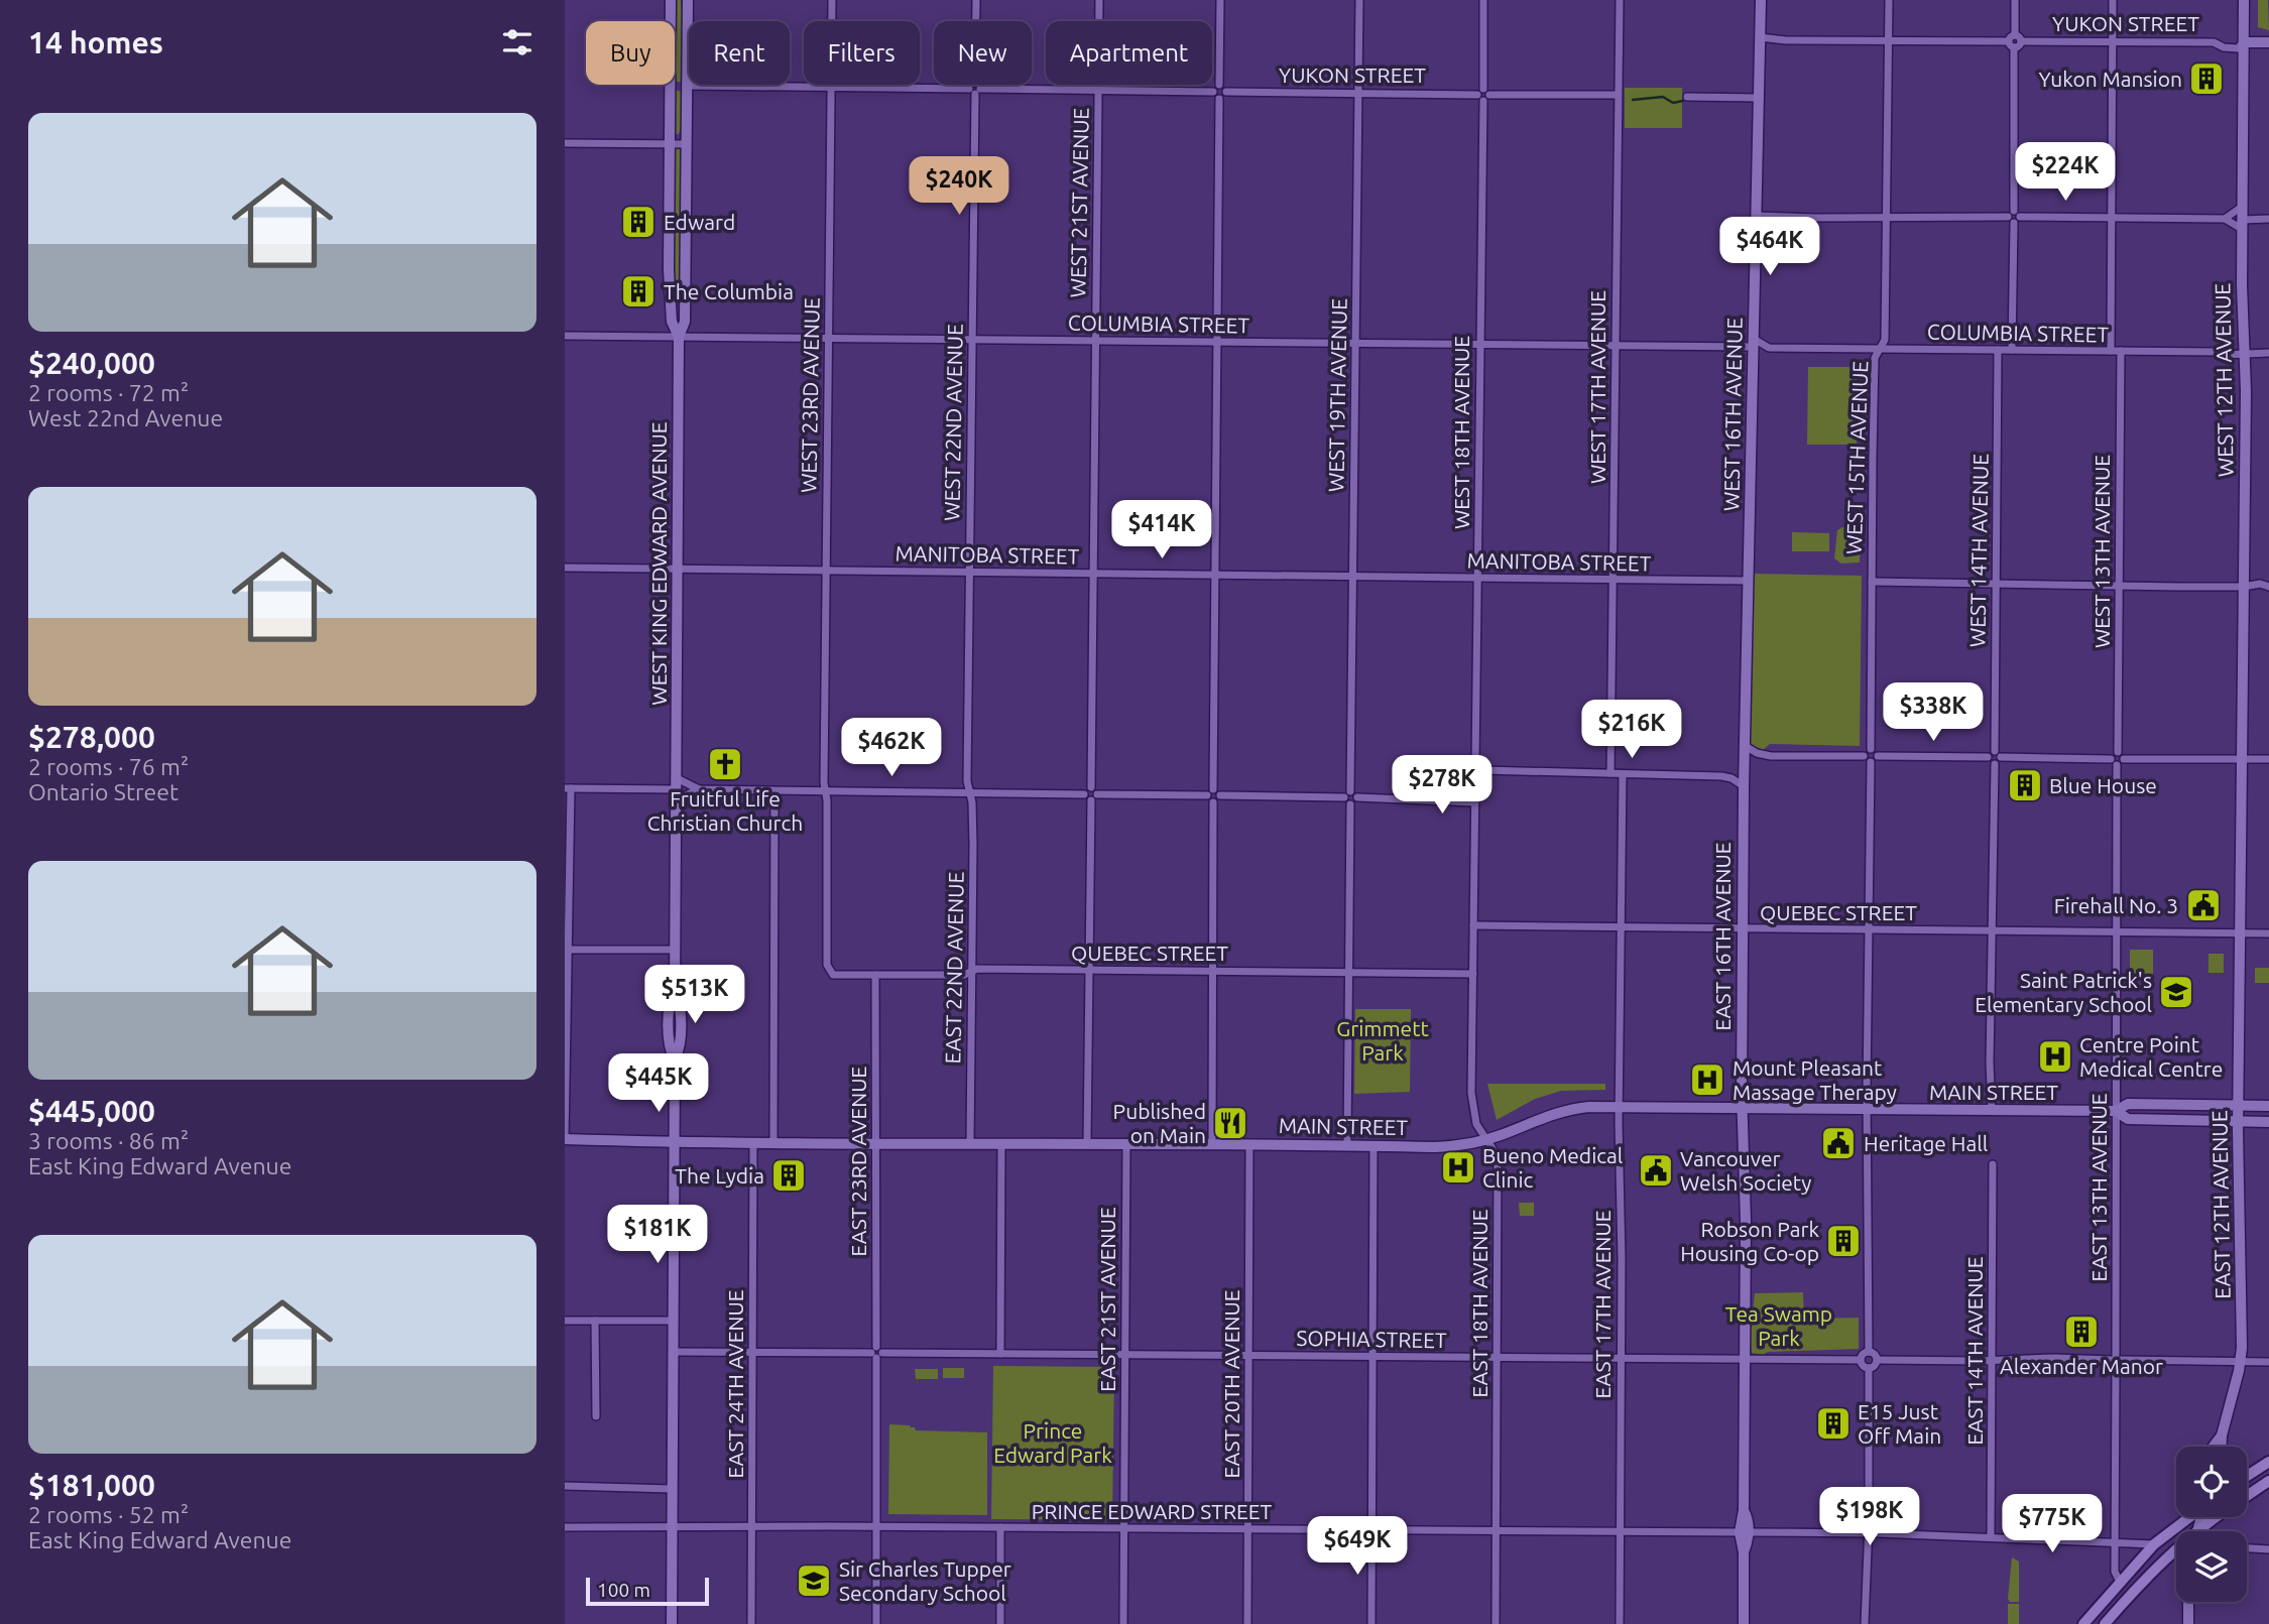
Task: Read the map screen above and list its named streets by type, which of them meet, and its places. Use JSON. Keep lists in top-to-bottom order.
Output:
{
  "streets": {
    "main road": [
      "YUKON STREET",
      "WEST 12TH AVENUE",
      "WEST 16TH AVENUE",
      "WEST KING EDWARD AVENUE",
      "EAST 16TH AVENUE",
      "MAIN STREET",
      "EAST 12TH AVENUE"
    ],
    "street": [
      "WEST 21ST AVENUE",
      "COLUMBIA STREET",
      "WEST 17TH AVENUE",
      "WEST 23RD AVENUE",
      "WEST 19TH AVENUE",
      "WEST 22ND AVENUE",
      "WEST 18TH AVENUE",
      "WEST 15TH AVENUE",
      "WEST 14TH AVENUE",
      "WEST 13TH AVENUE",
      "MANITOBA STREET",
      "QUEBEC STREET",
      "EAST 22ND AVENUE",
      "EAST 23RD AVENUE",
      "EAST 13TH AVENUE",
      "EAST 21ST AVENUE",
      "EAST 18TH AVENUE",
      "EAST 17TH AVENUE",
      "SOPHIA STREET",
      "EAST 14TH AVENUE",
      "EAST 24TH AVENUE",
      "EAST 20TH AVENUE",
      "PRINCE EDWARD STREET"
    ]
  },
  "crossings": [
    ["YUKON STREET", "WEST 12TH AVENUE"],
    ["YUKON STREET", "WEST 17TH AVENUE"],
    ["YUKON STREET", "WEST 19TH AVENUE"],
    ["YUKON STREET", "WEST 16TH AVENUE"],
    ["YUKON STREET", "WEST 18TH AVENUE"],
    ["YUKON STREET", "WEST 15TH AVENUE"],
    ["WEST 21ST AVENUE", "COLUMBIA STREET"],
    ["WEST 21ST AVENUE", "MANITOBA STREET"],
    ["COLUMBIA STREET", "WEST 12TH AVENUE"],
    ["COLUMBIA STREET", "WEST 17TH AVENUE"],
    ["COLUMBIA STREET", "WEST 23RD AVENUE"],
    ["COLUMBIA STREET", "WEST 19TH AVENUE"],
    ["COLUMBIA STREET", "WEST 16TH AVENUE"],
    ["COLUMBIA STREET", "WEST 22ND AVENUE"],
    ["COLUMBIA STREET", "WEST 18TH AVENUE"],
    ["COLUMBIA STREET", "WEST 15TH AVENUE"],
    ["COLUMBIA STREET", "WEST 14TH AVENUE"],
    ["COLUMBIA STREET", "WEST 13TH AVENUE"],
    ["COLUMBIA STREET", "WEST KING EDWARD AVENUE"],
    ["WEST 12TH AVENUE", "EAST 12TH AVENUE"],
    ["WEST 17TH AVENUE", "MANITOBA STREET"],
    ["WEST 23RD AVENUE", "MANITOBA STREET"],
    ["WEST 23RD AVENUE", "QUEBEC STREET"],
    ["WEST 19TH AVENUE", "MANITOBA STREET"],
    ["WEST 16TH AVENUE", "MANITOBA STREET"],
    ["WEST 16TH AVENUE", "EAST 16TH AVENUE"],
    ["WEST 22ND AVENUE", "MANITOBA STREET"],
    ["WEST 22ND AVENUE", "EAST 22ND AVENUE"],
    ["WEST 18TH AVENUE", "MANITOBA STREET"],
    ["WEST 18TH AVENUE", "EAST 18TH AVENUE"],
    ["WEST 13TH AVENUE", "EAST 13TH AVENUE"],
    ["MANITOBA STREET", "WEST KING EDWARD AVENUE"],
    ["WEST KING EDWARD AVENUE", "MAIN STREET"],
    ["WEST KING EDWARD AVENUE", "SOPHIA STREET"],
    ["WEST KING EDWARD AVENUE", "PRINCE EDWARD STREET"],
    ["QUEBEC STREET", "EAST 16TH AVENUE"],
    ["QUEBEC STREET", "EAST 22ND AVENUE"],
    ["QUEBEC STREET", "EAST 23RD AVENUE"],
    ["QUEBEC STREET", "EAST 13TH AVENUE"],
    ["QUEBEC STREET", "EAST 12TH AVENUE"],
    ["QUEBEC STREET", "EAST 18TH AVENUE"],
    ["QUEBEC STREET", "EAST 17TH AVENUE"],
    ["EAST 16TH AVENUE", "MAIN STREET"],
    ["EAST 16TH AVENUE", "SOPHIA STREET"],
    ["EAST 16TH AVENUE", "PRINCE EDWARD STREET"],
    ["EAST 22ND AVENUE", "MAIN STREET"],
    ["MAIN STREET", "EAST 23RD AVENUE"],
    ["MAIN STREET", "EAST 13TH AVENUE"],
    ["MAIN STREET", "EAST 12TH AVENUE"],
    ["MAIN STREET", "EAST 21ST AVENUE"],
    ["MAIN STREET", "EAST 18TH AVENUE"],
    ["MAIN STREET", "EAST 17TH AVENUE"],
    ["MAIN STREET", "EAST 24TH AVENUE"],
    ["MAIN STREET", "EAST 20TH AVENUE"],
    ["EAST 23RD AVENUE", "SOPHIA STREET"],
    ["EAST 23RD AVENUE", "PRINCE EDWARD STREET"],
    ["EAST 13TH AVENUE", "PRINCE EDWARD STREET"],
    ["EAST 21ST AVENUE", "SOPHIA STREET"],
    ["EAST 21ST AVENUE", "PRINCE EDWARD STREET"],
    ["EAST 18TH AVENUE", "SOPHIA STREET"],
    ["EAST 18TH AVENUE", "PRINCE EDWARD STREET"],
    ["EAST 17TH AVENUE", "SOPHIA STREET"],
    ["EAST 17TH AVENUE", "PRINCE EDWARD STREET"],
    ["SOPHIA STREET", "EAST 24TH AVENUE"],
    ["SOPHIA STREET", "EAST 20TH AVENUE"],
    ["EAST 14TH AVENUE", "PRINCE EDWARD STREET"],
    ["EAST 24TH AVENUE", "PRINCE EDWARD STREET"],
    ["EAST 20TH AVENUE", "PRINCE EDWARD STREET"]
  ],
  "parks": ["Grimmett Park", "Tea Swamp Park", "Prince Edward Park"],
  "places": {
    "building": [
      "Yukon Mansion",
      "Edward",
      "The Columbia",
      "Blue House",
      "The Lydia",
      "Robson Park Housing Co-op",
      "Alexander Manor",
      "E15 Just Off Main"
    ],
    "church": ["Fruitful Life Christian Church"],
    "public building": ["Firehall No. 3", "Heritage Hall", "Vancouver Welsh Society"],
    "school or university": ["Saint Patrick's Elementary School", "Sir Charles Tupper Secondary School"],
    "hospital": ["Centre Point Medical Centre", "Mount Pleasant Massage Therapy", "Bueno Medical Clinic"],
    "restaurant": ["Published on Main"]
  },
  "scale_bar": "100 m",
  "page": {
    "heading": "14 homes",
    "chip": [
      "Buy",
      "Rent",
      "Filters",
      "New",
      "Apartment"
    ],
    "list": [
      {
        "name": "$240,000",
        "note": "2 rooms · 72 m² · West 22nd Avenue"
      },
      {
        "name": "$278,000",
        "note": "2 rooms · 76 m² · Ontario Street"
      },
      {
        "name": "$445,000",
        "note": "3 rooms · 86 m² · East King Edward Avenue"
      },
      {
        "name": "$181,000",
        "note": "2 rooms · 52 m² · East King Edward Avenue"
      }
    ],
    "price": [
      "$224K",
      "$240K",
      "$464K",
      "$414K",
      "$338K",
      "$216K",
      "$462K",
      "$278K",
      "$513K",
      "$445K",
      "$181K",
      "$198K",
      "$775K",
      "$649K"
    ],
    "scale": "100 m"
  }
}
